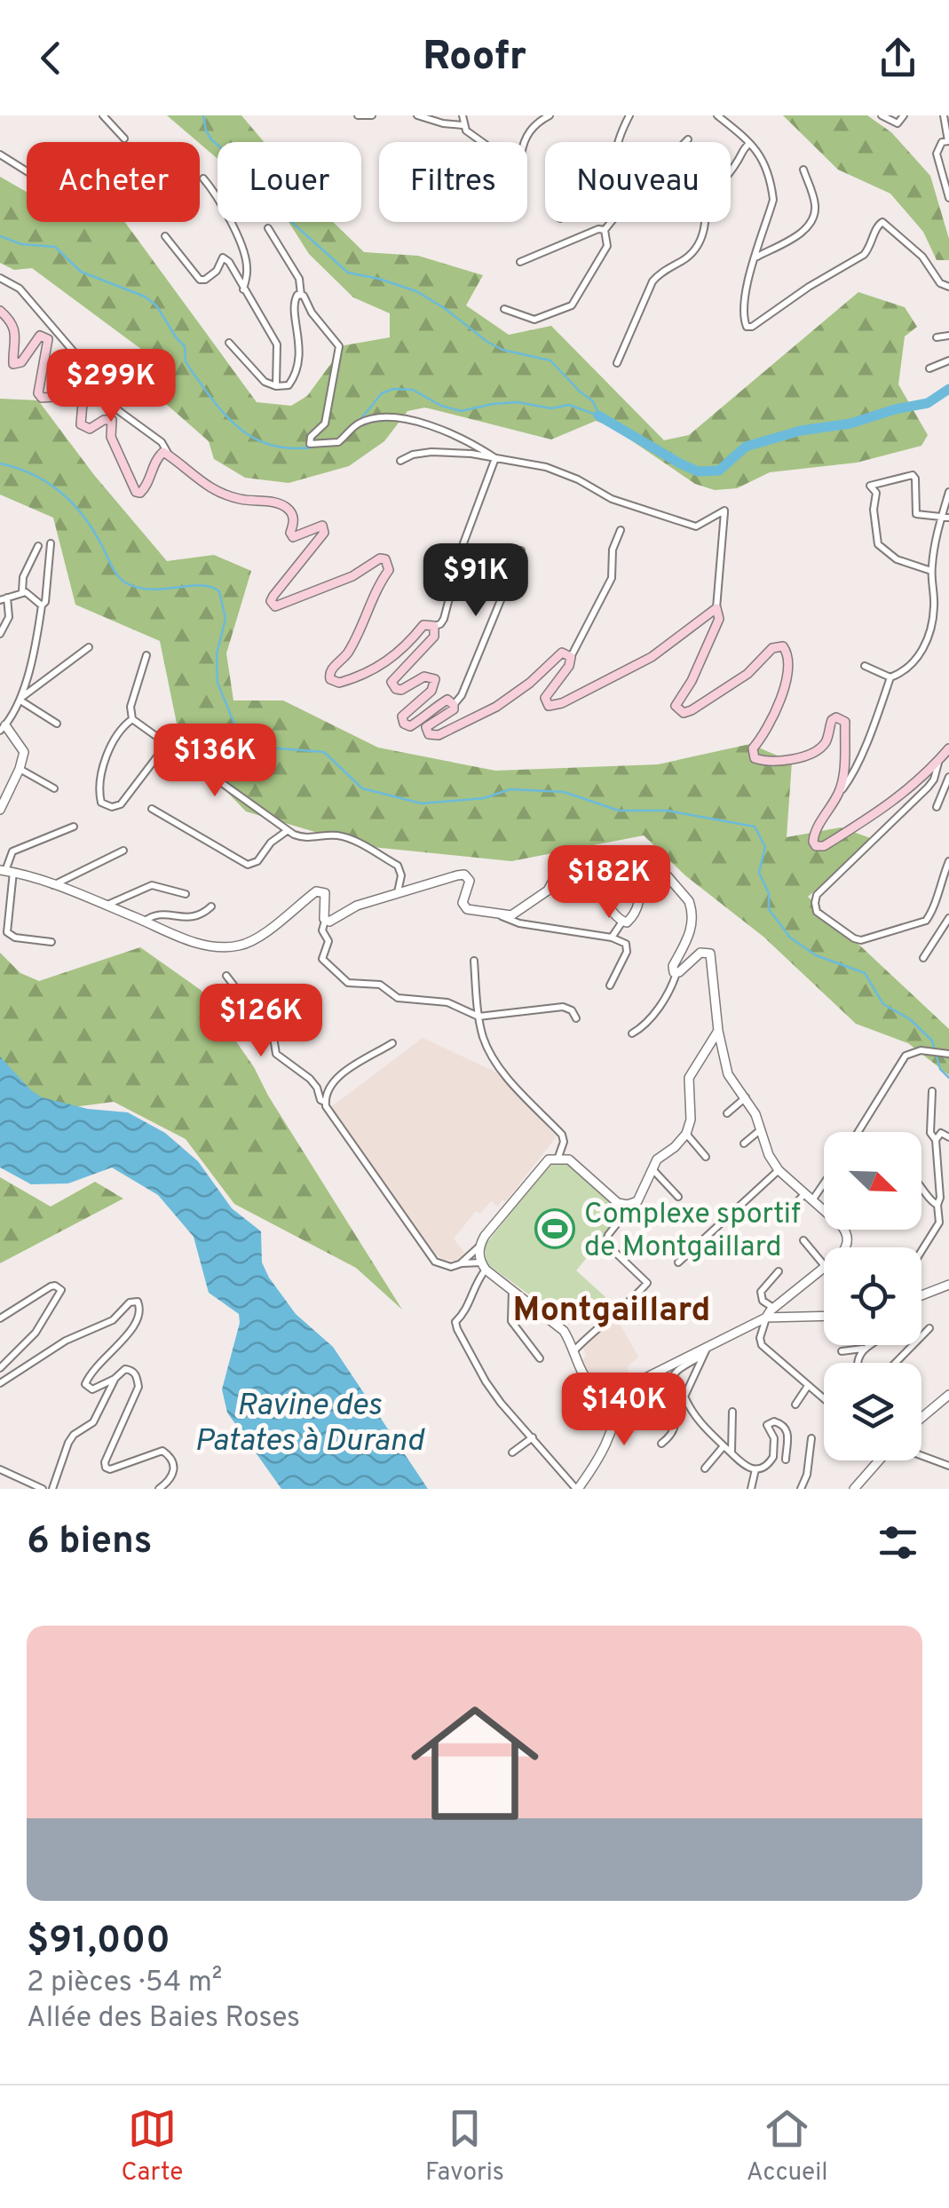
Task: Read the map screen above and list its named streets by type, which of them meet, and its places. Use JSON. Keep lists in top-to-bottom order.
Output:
{
  "districts": ["Montgaillard"],
  "water": ["Ravine des Patates à Durand"],
  "places": {
    "sports": ["Complexe sportif de Montgaillard"]
  },
  "north": "bottom right",
  "page": {
    "header": "Roofr",
    "chip": [
      "Acheter",
      "Louer",
      "Filtres",
      "Nouveau"
    ],
    "price": [
      "$299K",
      "$91K",
      "$136K",
      "$182K",
      "$126K",
      "$140K"
    ],
    "heading": "6 biens",
    "list": [
      {
        "name": "$91,000",
        "note": "2 pièces · 54 m² · Allée des Baies Roses"
      }
    ],
    "tabs": ["Carte", "Favoris", "Accueil"]
  }
}
